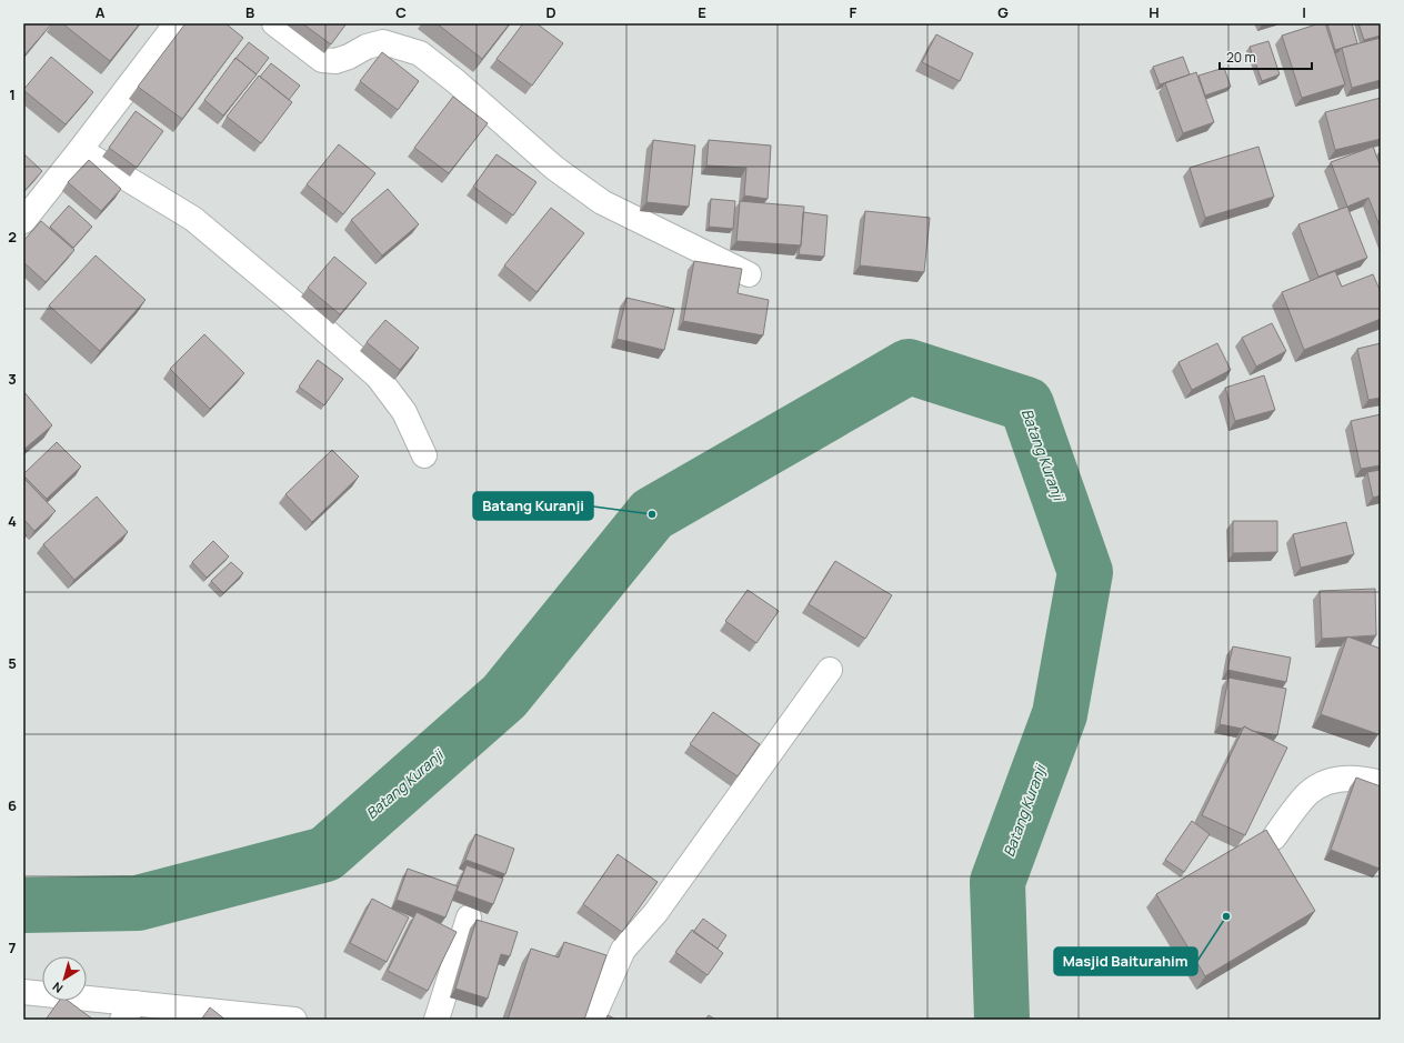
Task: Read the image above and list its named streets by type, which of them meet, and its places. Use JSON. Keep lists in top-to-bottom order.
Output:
{
  "water": ["Batang Kuranji"],
  "places": ["Batang Kuranji", "Masjid Baiturahim"],
  "scale_bar": "20 m",
  "north": "bottom left",
  "grid": {
    "columns": [
      "A",
      "B",
      "C",
      "D",
      "E",
      "F",
      "G",
      "H",
      "I"
    ],
    "rows": [
      "1",
      "2",
      "3",
      "4",
      "5",
      "6",
      "7"
    ]
  }
}
